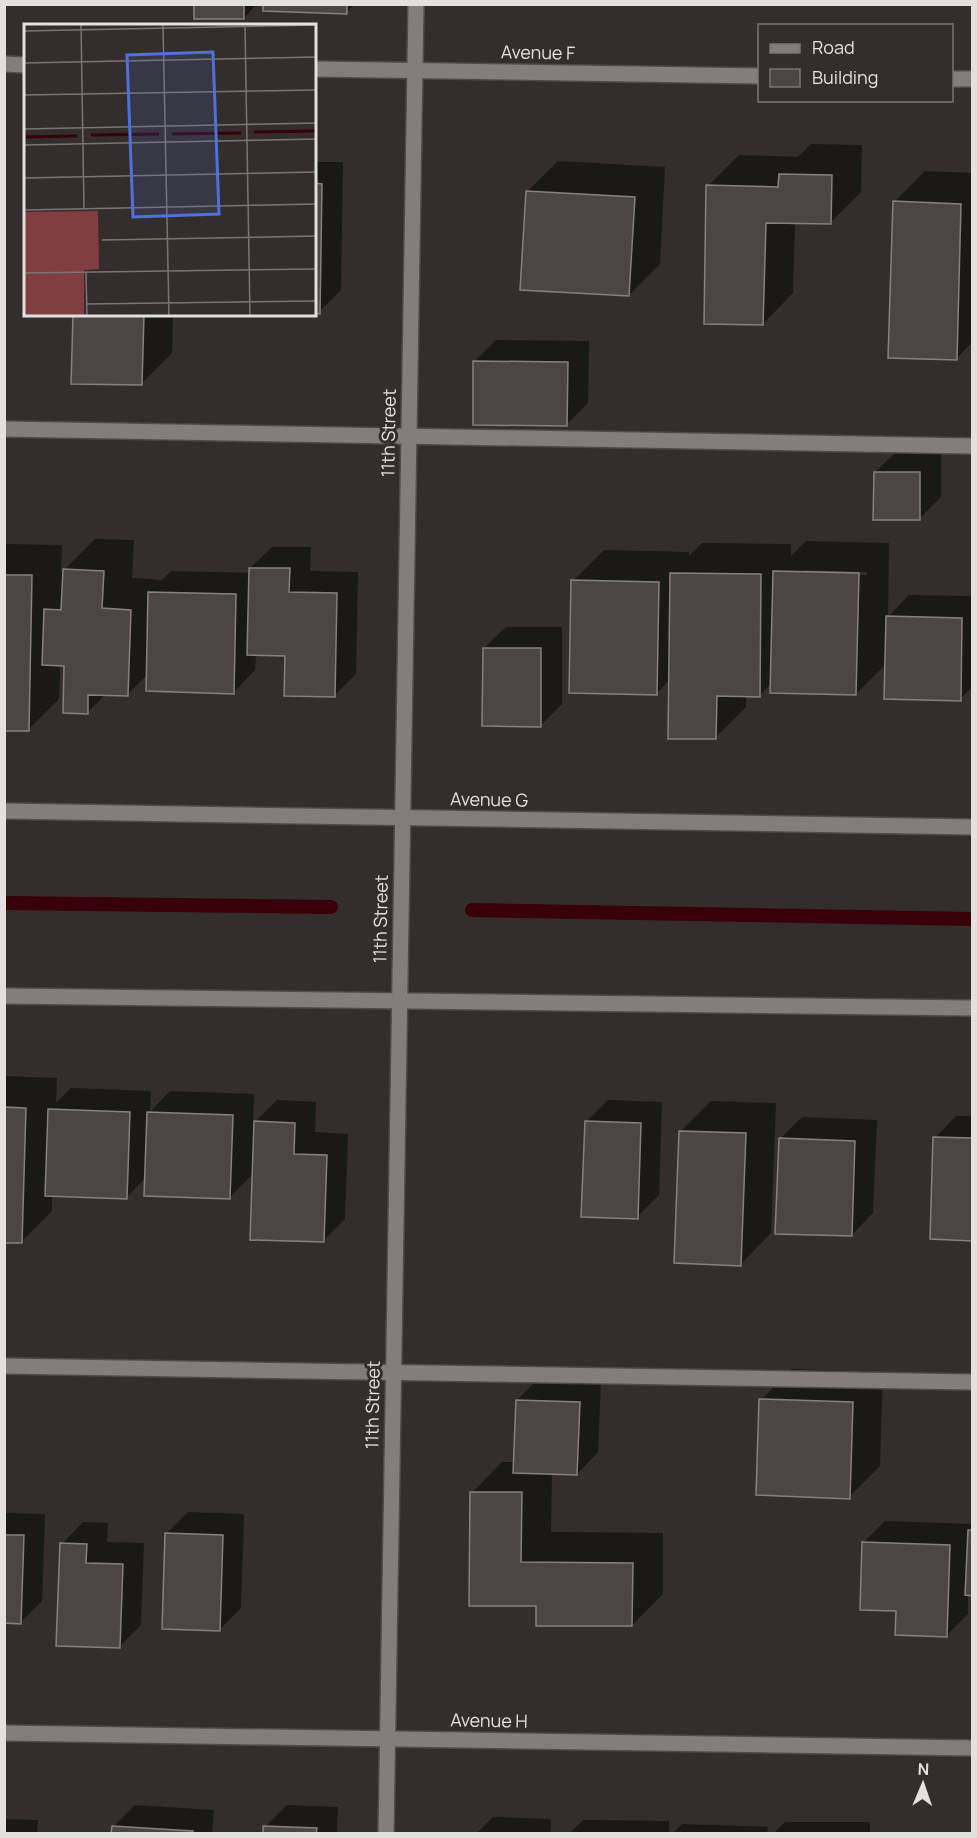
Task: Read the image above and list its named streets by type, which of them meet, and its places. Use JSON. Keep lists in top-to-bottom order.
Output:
{
  "streets": {
    "street": [
      "Avenue F",
      "11th Street",
      "Avenue G",
      "Avenue H"
    ]
  },
  "crossings": [
    ["Avenue F", "11th Street"],
    ["11th Street", "Avenue G"],
    ["11th Street", "Avenue H"]
  ],
  "legend": ["Road", "Building"],
  "north": "top"
}
